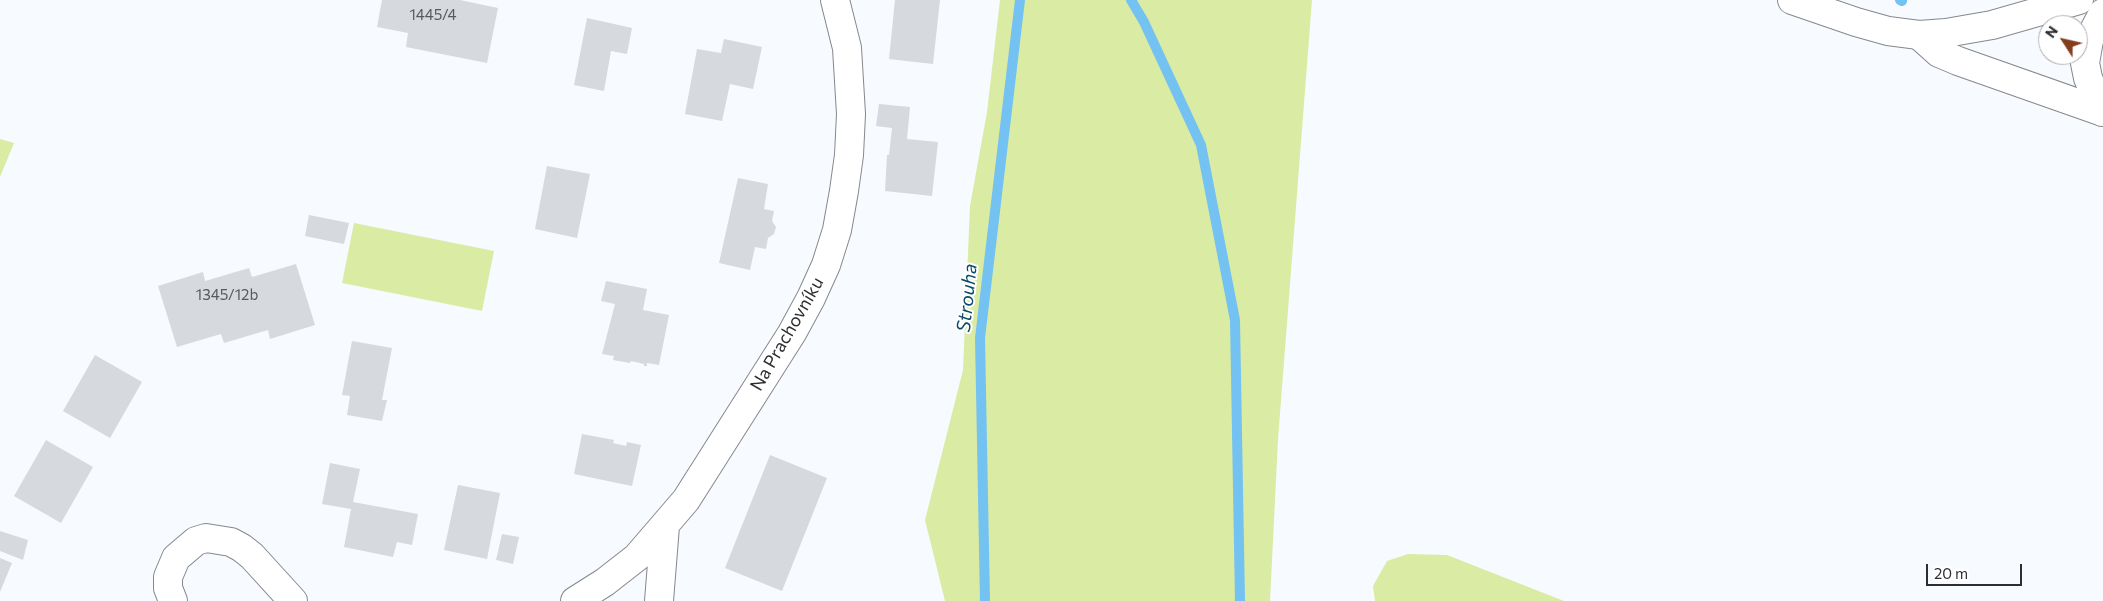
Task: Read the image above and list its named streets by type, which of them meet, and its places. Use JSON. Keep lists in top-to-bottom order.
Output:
{
  "streets": {
    "street": ["Na Prachovníku"]
  },
  "water": ["Strouha"],
  "house_numbers": ["1445/4", "1345/12b"],
  "scale_bar": "20 m",
  "north": "top left"
}
